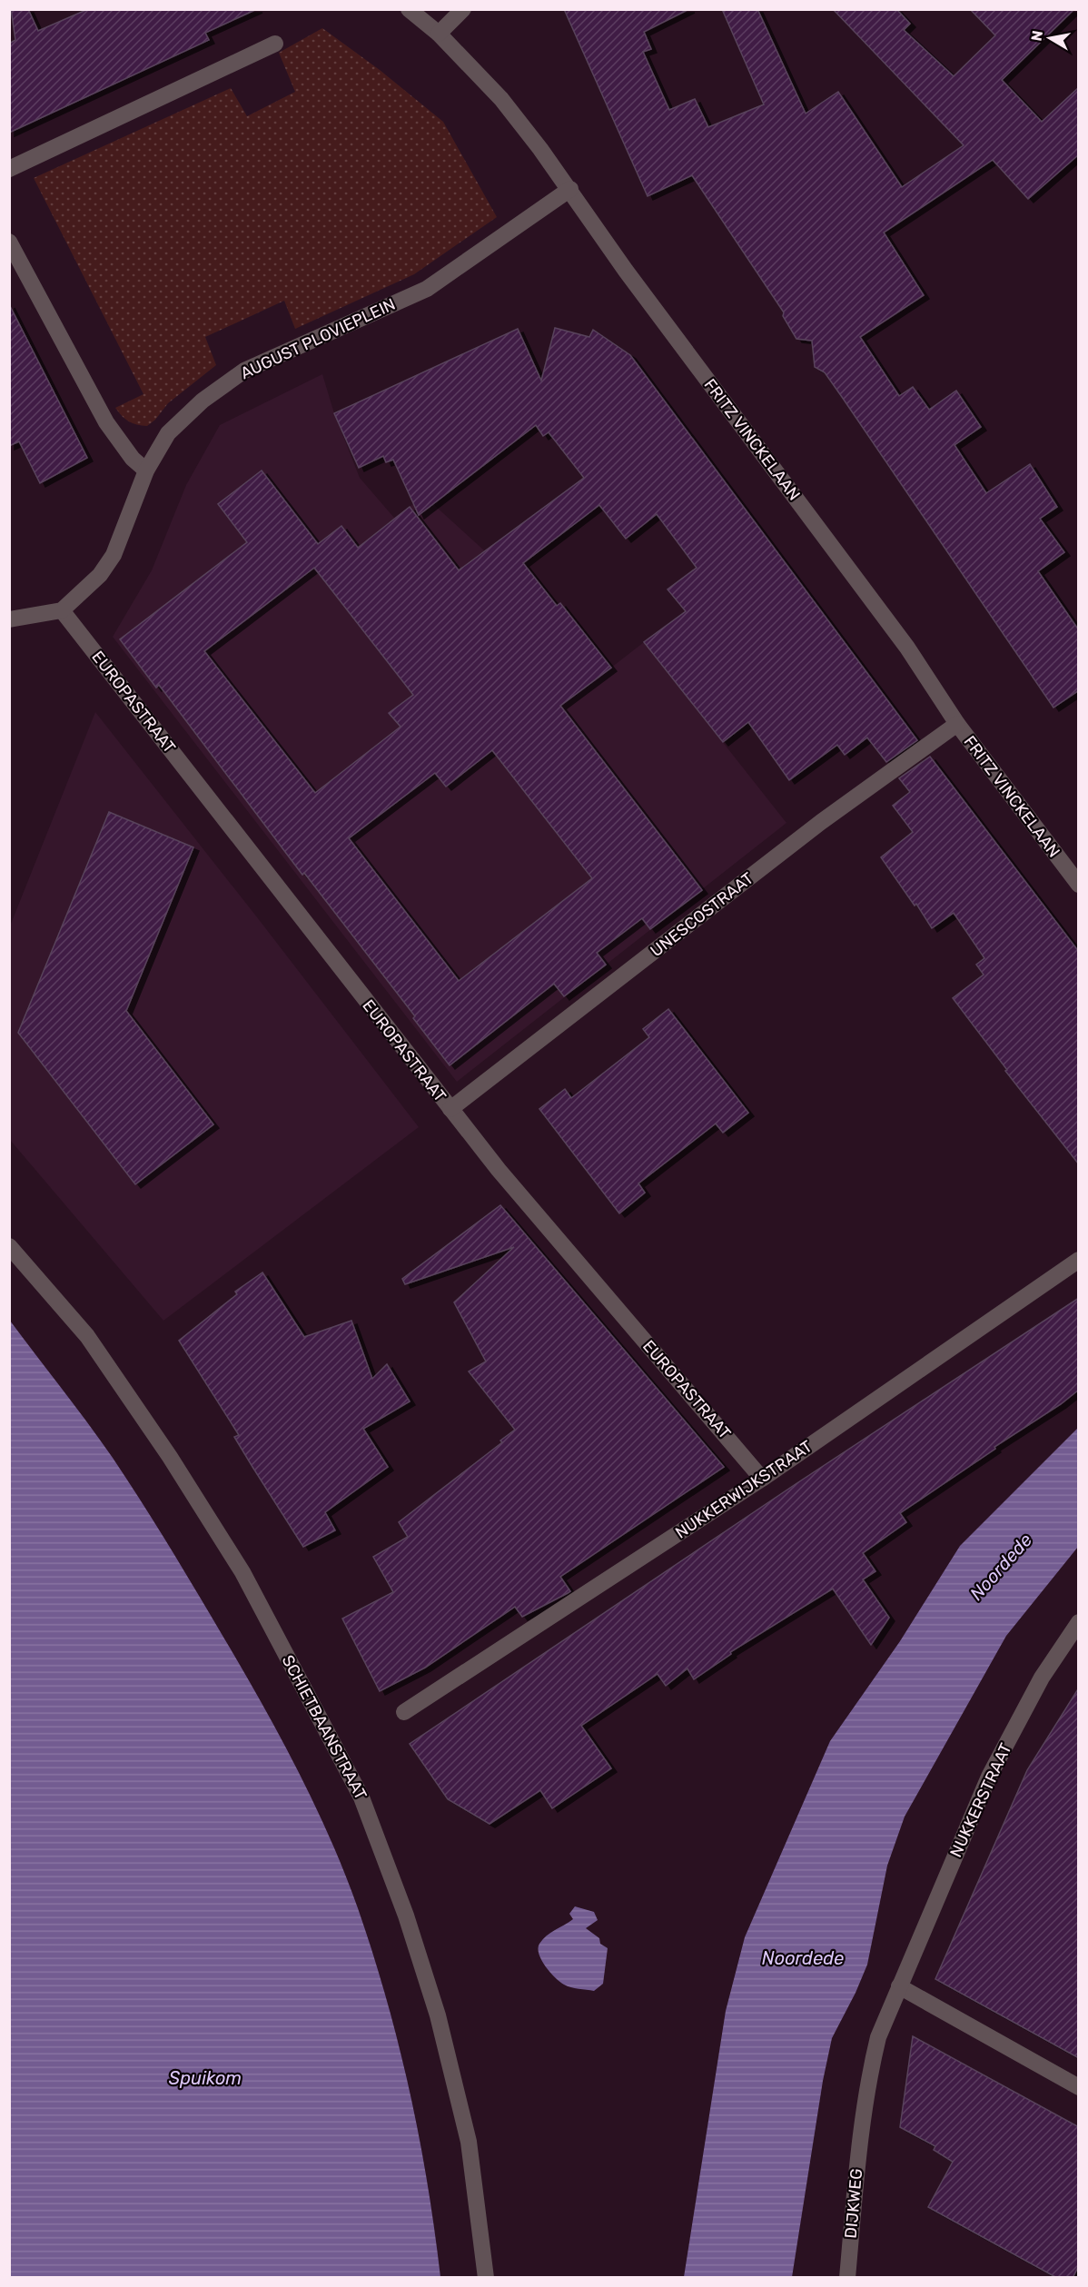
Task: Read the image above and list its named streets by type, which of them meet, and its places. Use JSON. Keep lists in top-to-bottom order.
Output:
{
  "streets": {
    "street": [
      "AUGUST PLOVIEPLEIN",
      "FRITZ VINCKELAAN",
      "EUROPASTRAAT",
      "UNESCOSTRAAT",
      "NUKKERWIJKSTRAAT",
      "SCHIETBAANSTRAAT",
      "NUKKERSTRAAT",
      "DIJKWEG"
    ]
  },
  "crossings": [
    ["AUGUST PLOVIEPLEIN", "FRITZ VINCKELAAN"],
    ["AUGUST PLOVIEPLEIN", "EUROPASTRAAT"],
    ["FRITZ VINCKELAAN", "UNESCOSTRAAT"],
    ["EUROPASTRAAT", "UNESCOSTRAAT"],
    ["EUROPASTRAAT", "NUKKERWIJKSTRAAT"],
    ["NUKKERSTRAAT", "DIJKWEG"]
  ],
  "water": ["Noordede", "Spuikom"],
  "north": "left"
}
